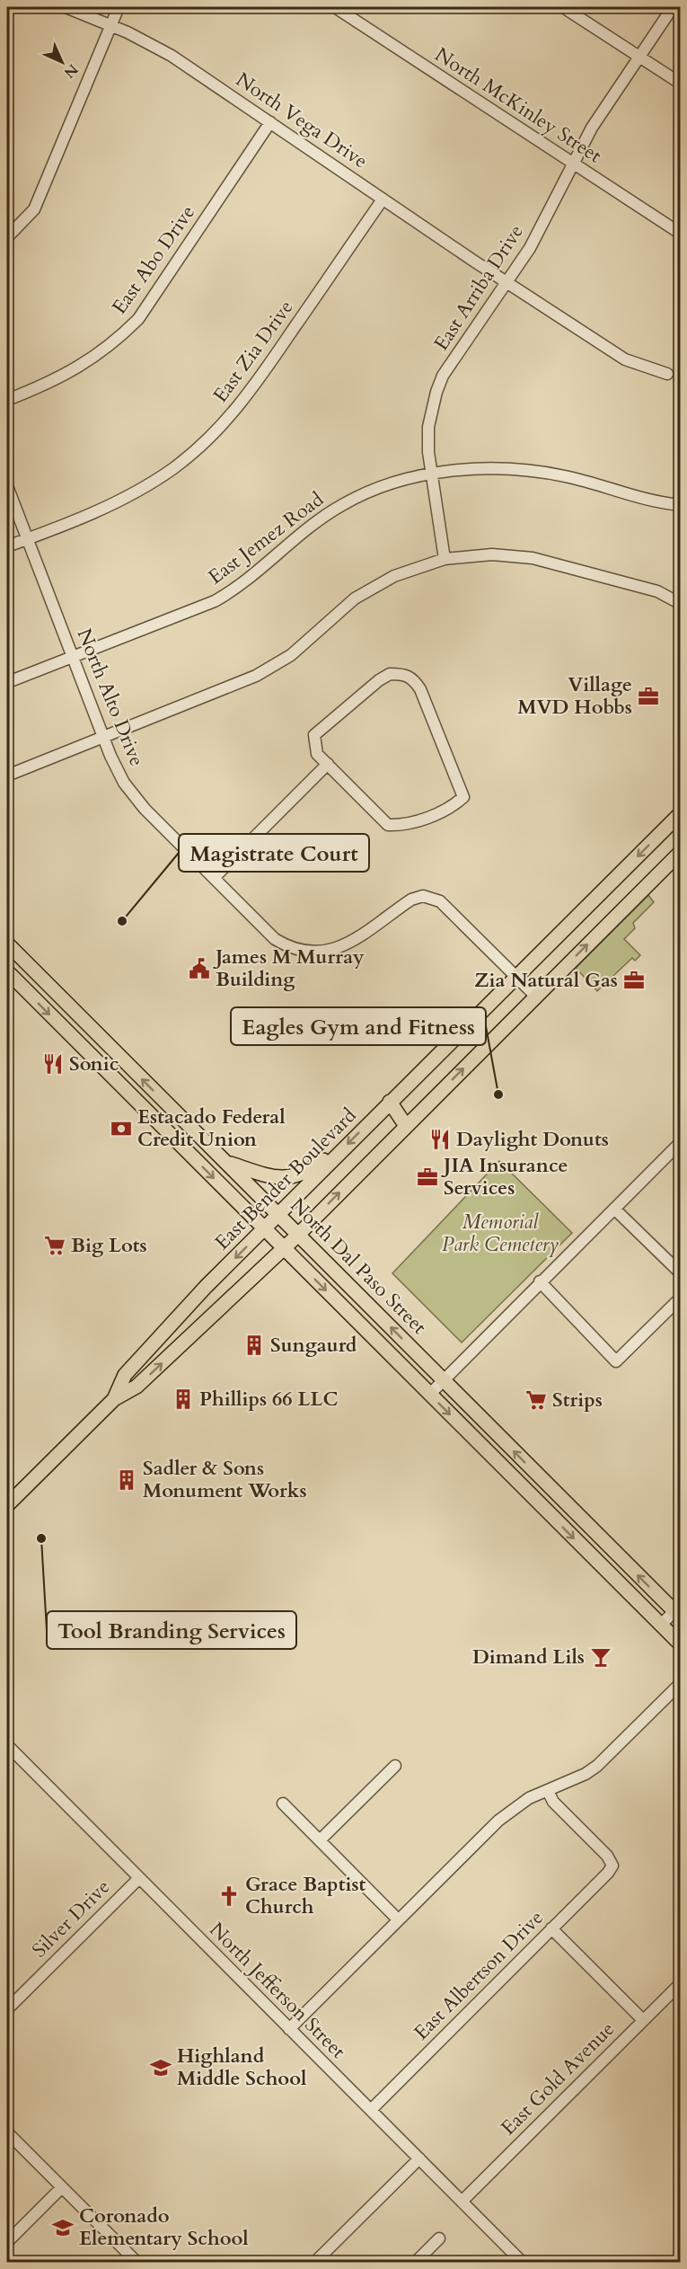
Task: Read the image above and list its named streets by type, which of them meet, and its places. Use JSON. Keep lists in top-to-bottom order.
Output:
{
  "streets": {
    "main road": ["East Bender Boulevard", "North Dal Paso Street"],
    "street": [
      "North McKinley Street",
      "North Vega Drive",
      "East Abo Drive",
      "East Arriba Drive",
      "East Zia Drive",
      "East Jemez Road",
      "North Alto Drive",
      "Silver Drive",
      "East Albertson Drive",
      "North Jefferson Street",
      "East Gold Avenue"
    ]
  },
  "crossings": [
    ["North McKinley Street", "East Arriba Drive"],
    ["North Vega Drive", "East Abo Drive"],
    ["North Vega Drive", "East Arriba Drive"],
    ["North Vega Drive", "East Zia Drive"],
    ["East Arriba Drive", "East Jemez Road"],
    ["East Zia Drive", "North Alto Drive"],
    ["East Jemez Road", "North Alto Drive"],
    ["North Alto Drive", "East Bender Boulevard"],
    ["East Bender Boulevard", "North Dal Paso Street"],
    ["Silver Drive", "North Jefferson Street"],
    ["East Albertson Drive", "North Jefferson Street"],
    ["North Jefferson Street", "East Gold Avenue"]
  ],
  "parks": ["Memorial Park Cemetery"],
  "places": {
    "office": ["Village MVD Hobbs", "Zia Natural Gas", "JIA Insurance Services"],
    "other": ["Magistrate Court", "Eagles Gym and Fitness", "Tool Branding Services"],
    "public building": ["James M Murray Building"],
    "restaurant": ["Sonic", "Daylight Donuts"],
    "bank": ["Estacado Federal Credit Union"],
    "supermarket": ["Big Lots", "Strips"],
    "building": ["Sungaurd", "Phillips 66 LLC", "Sadler & Sons Monument Works"],
    "bar": ["Dimand Lils"],
    "church": ["Grace Baptist Church"],
    "school or university": ["Highland Middle School", "Coronado Elementary School"]
  },
  "north": "bottom right"
}
